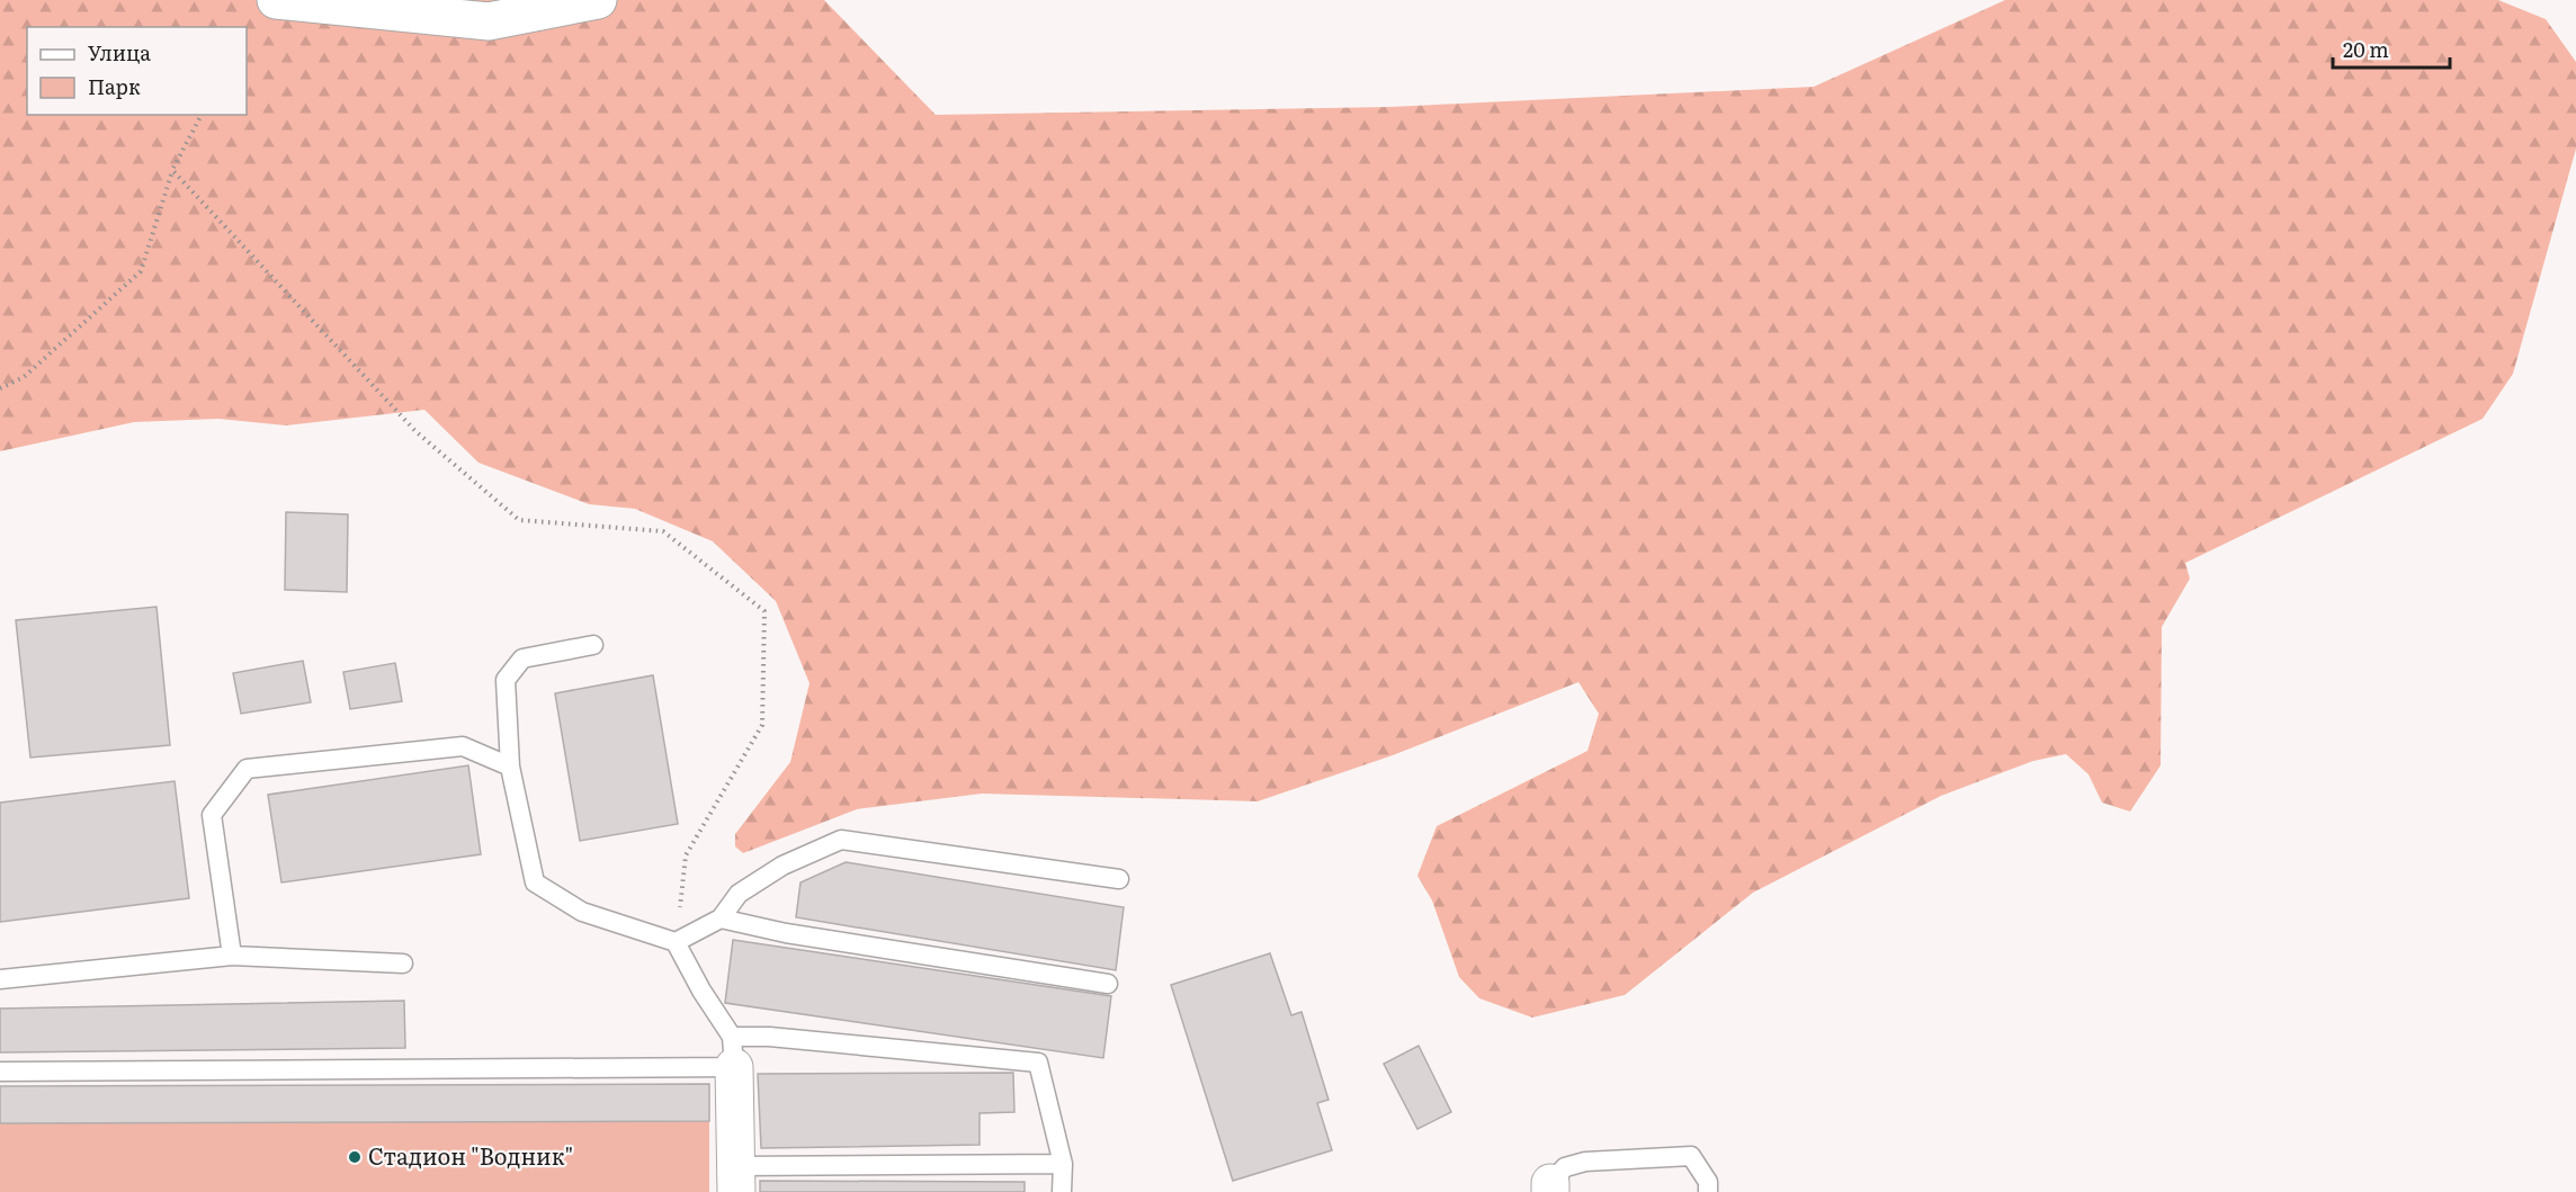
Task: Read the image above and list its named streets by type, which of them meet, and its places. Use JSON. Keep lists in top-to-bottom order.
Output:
{
  "places": ["Стадион \"Водник\""],
  "legend": ["Улица", "Парк"],
  "scale_bar": "20 m"
}
